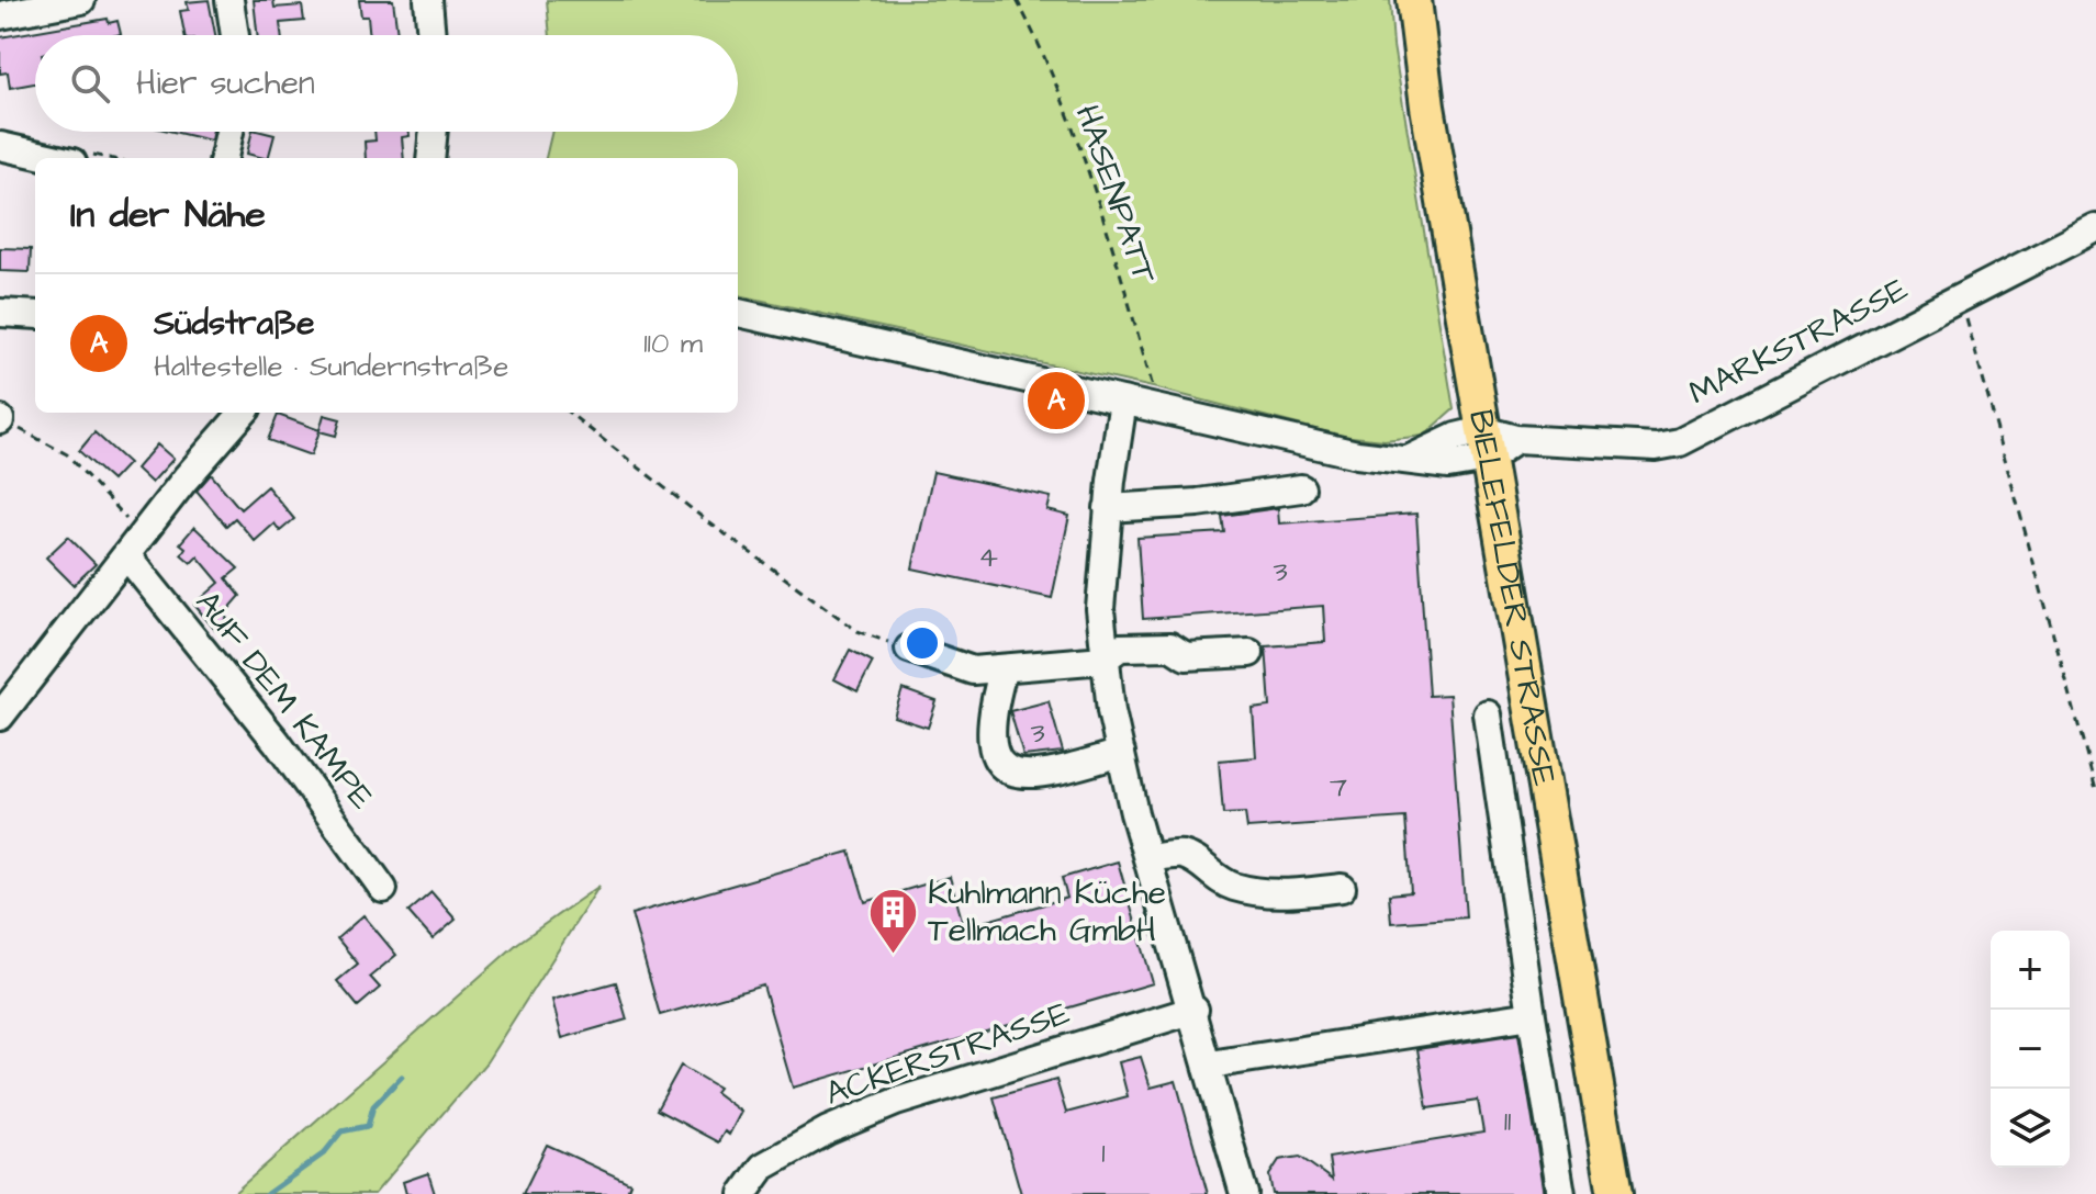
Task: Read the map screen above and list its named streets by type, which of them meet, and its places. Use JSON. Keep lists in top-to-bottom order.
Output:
{
  "streets": {
    "main road": ["BIELEFELDER STRASSE"],
    "street": ["MARKSTRASSE", "AUF DEM KAMPE", "ACKERSTRASSE"],
    "path": ["HASENPATT"]
  },
  "crossings": [
    ["MARKSTRASSE", "BIELEFELDER STRASSE"]
  ],
  "places": {
    "building": ["Kuhlmann Küche Tellmach GmbH"]
  },
  "house_numbers": [
    "4",
    "3",
    "3",
    "7",
    "11",
    "1"
  ],
  "page": {
    "search": "Hier suchen",
    "heading": "In der Nähe",
    "list": [
      {
        "mark": "A",
        "name": "Südstraße",
        "note": "Haltestelle · Sundernstraße",
        "value": "110 m"
      }
    ],
    "pins": "A",
    "map_buttons": ["+", "−"]
  }
}
